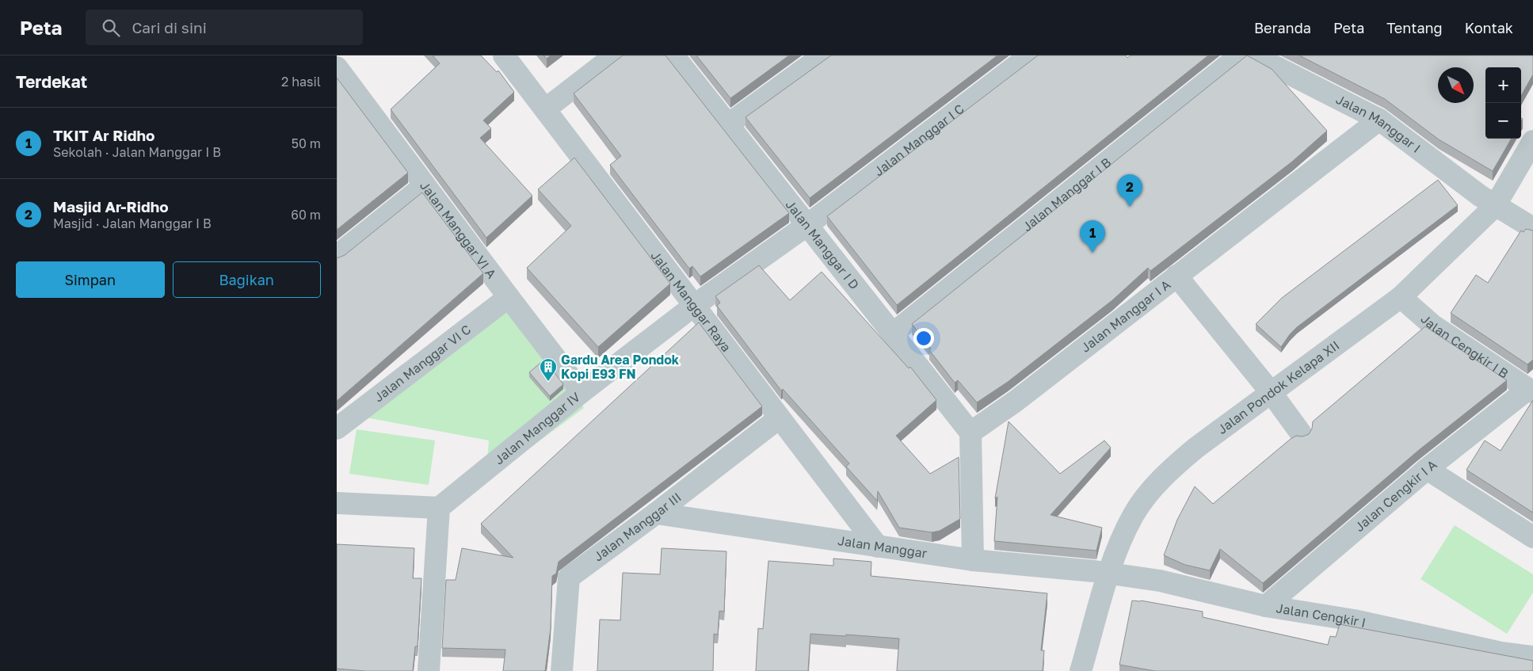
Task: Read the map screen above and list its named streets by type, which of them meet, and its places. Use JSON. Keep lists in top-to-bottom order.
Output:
{
  "streets": {
    "street": [
      "Jalan Manggar I",
      "Jalan Manggar I C",
      "Jalan Manggar I B",
      "Jalan Manggar VI A",
      "Jalan Manggar I D",
      "Jalan Manggar Raya",
      "Jalan Manggar I A",
      "Jalan Cengkir I B",
      "Jalan Manggar VI C",
      "Jalan Pondok Kelapa XII",
      "Jalan Manggar IV",
      "Jalan Cengkir I A",
      "Jalan Manggar III",
      "Jalan Manggar",
      "Jalan Cengkir I"
    ]
  },
  "crossings": [
    ["Jalan Manggar I", "Jalan Manggar I A"],
    ["Jalan Manggar I", "Jalan Pondok Kelapa XII"],
    ["Jalan Manggar I C", "Jalan Manggar I D"],
    ["Jalan Manggar I C", "Jalan Manggar IV"],
    ["Jalan Manggar I B", "Jalan Manggar I D"],
    ["Jalan Manggar VI A", "Jalan Manggar VI C"],
    ["Jalan Manggar VI A", "Jalan Manggar IV"],
    ["Jalan Manggar I D", "Jalan Manggar I A"],
    ["Jalan Manggar I D", "Jalan Manggar IV"],
    ["Jalan Manggar Raya", "Jalan Manggar IV"],
    ["Jalan Manggar Raya", "Jalan Manggar III"],
    ["Jalan Manggar Raya", "Jalan Manggar"],
    ["Jalan Cengkir I B", "Jalan Pondok Kelapa XII"],
    ["Jalan Cengkir I B", "Jalan Cengkir I A"],
    ["Jalan Pondok Kelapa XII", "Jalan Manggar"],
    ["Jalan Pondok Kelapa XII", "Jalan Cengkir I"],
    ["Jalan Cengkir I A", "Jalan Cengkir I"],
    ["Jalan Manggar III", "Jalan Manggar"],
    ["Jalan Manggar", "Jalan Cengkir I"]
  ],
  "places": {
    "building": ["Gardu Area Pondok Kopi E93 FN"]
  },
  "north": "bottom right",
  "page": {
    "header": "Peta",
    "search": "Cari di sini",
    "nav": [
      "Beranda",
      "Peta",
      "Tentang",
      "Kontak"
    ],
    "heading": ["Terdekat", "2 hasil"],
    "map_buttons": ["+", "−"],
    "list": [
      {
        "mark": "1",
        "name": "TKIT Ar Ridho",
        "note": "Sekolah · Jalan Manggar I B",
        "value": "50 m"
      },
      {
        "mark": "2",
        "name": "Masjid Ar-Ridho",
        "note": "Masjid · Jalan Manggar I B",
        "value": "60 m"
      }
    ],
    "pins": ["2", "1"],
    "buttons": ["Simpan", "Bagikan"]
  }
}
